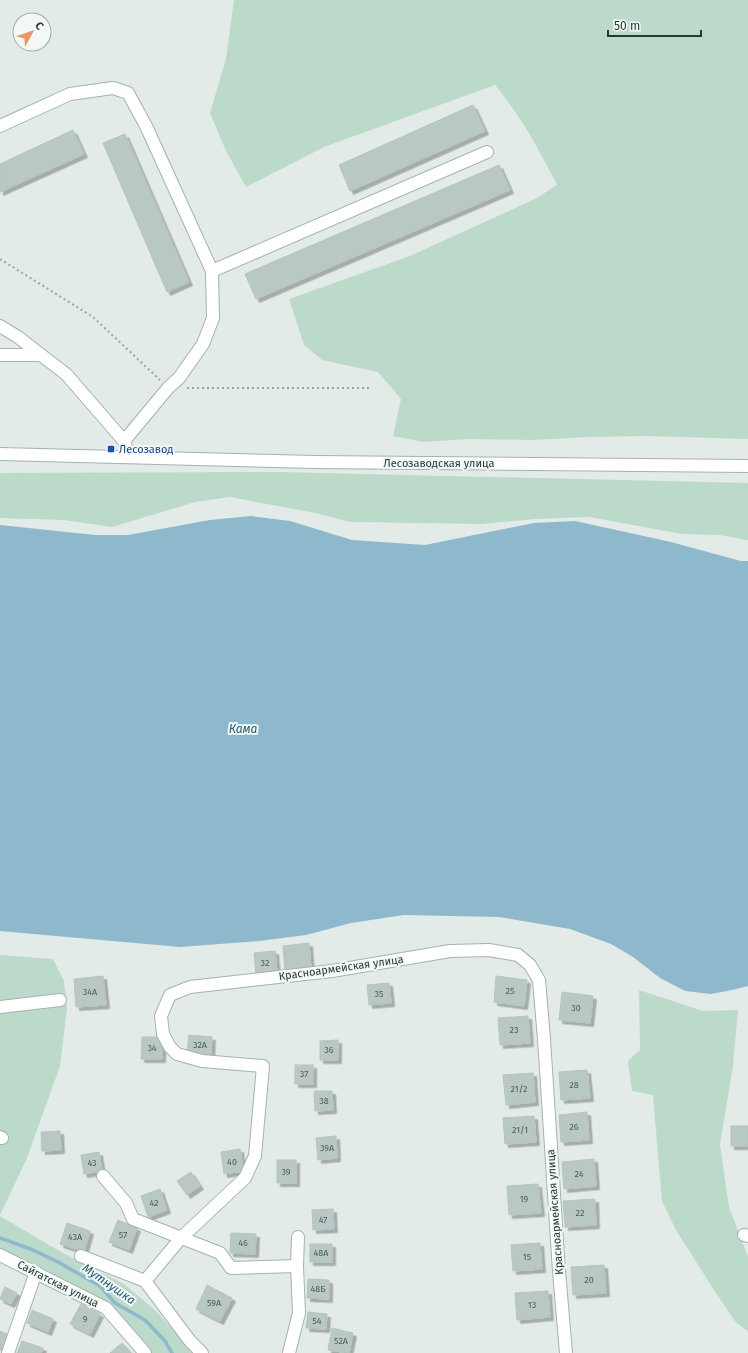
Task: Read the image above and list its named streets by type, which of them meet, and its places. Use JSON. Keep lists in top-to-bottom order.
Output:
{
  "streets": {
    "street": ["Лесозаводская улица", "Красноармейская улица", "Сайгатская улица"]
  },
  "water": ["Кама", "Мутнушка"],
  "places": {
    "transit": ["Лесозавод"]
  },
  "house_numbers": [
    "32",
    "25",
    "34А",
    "35",
    "30",
    "23",
    "32А",
    "34",
    "36",
    "37",
    "28",
    "21/2",
    "38",
    "26",
    "21/1",
    "39А",
    "40",
    "43",
    "39",
    "24",
    "19",
    "42",
    "22",
    "47",
    "57",
    "43А",
    "46",
    "48А",
    "15",
    "20",
    "48Б",
    "59А",
    "13",
    "9",
    "54",
    "52А"
  ],
  "scale_bar": "50 m",
  "north": "top right"
}
